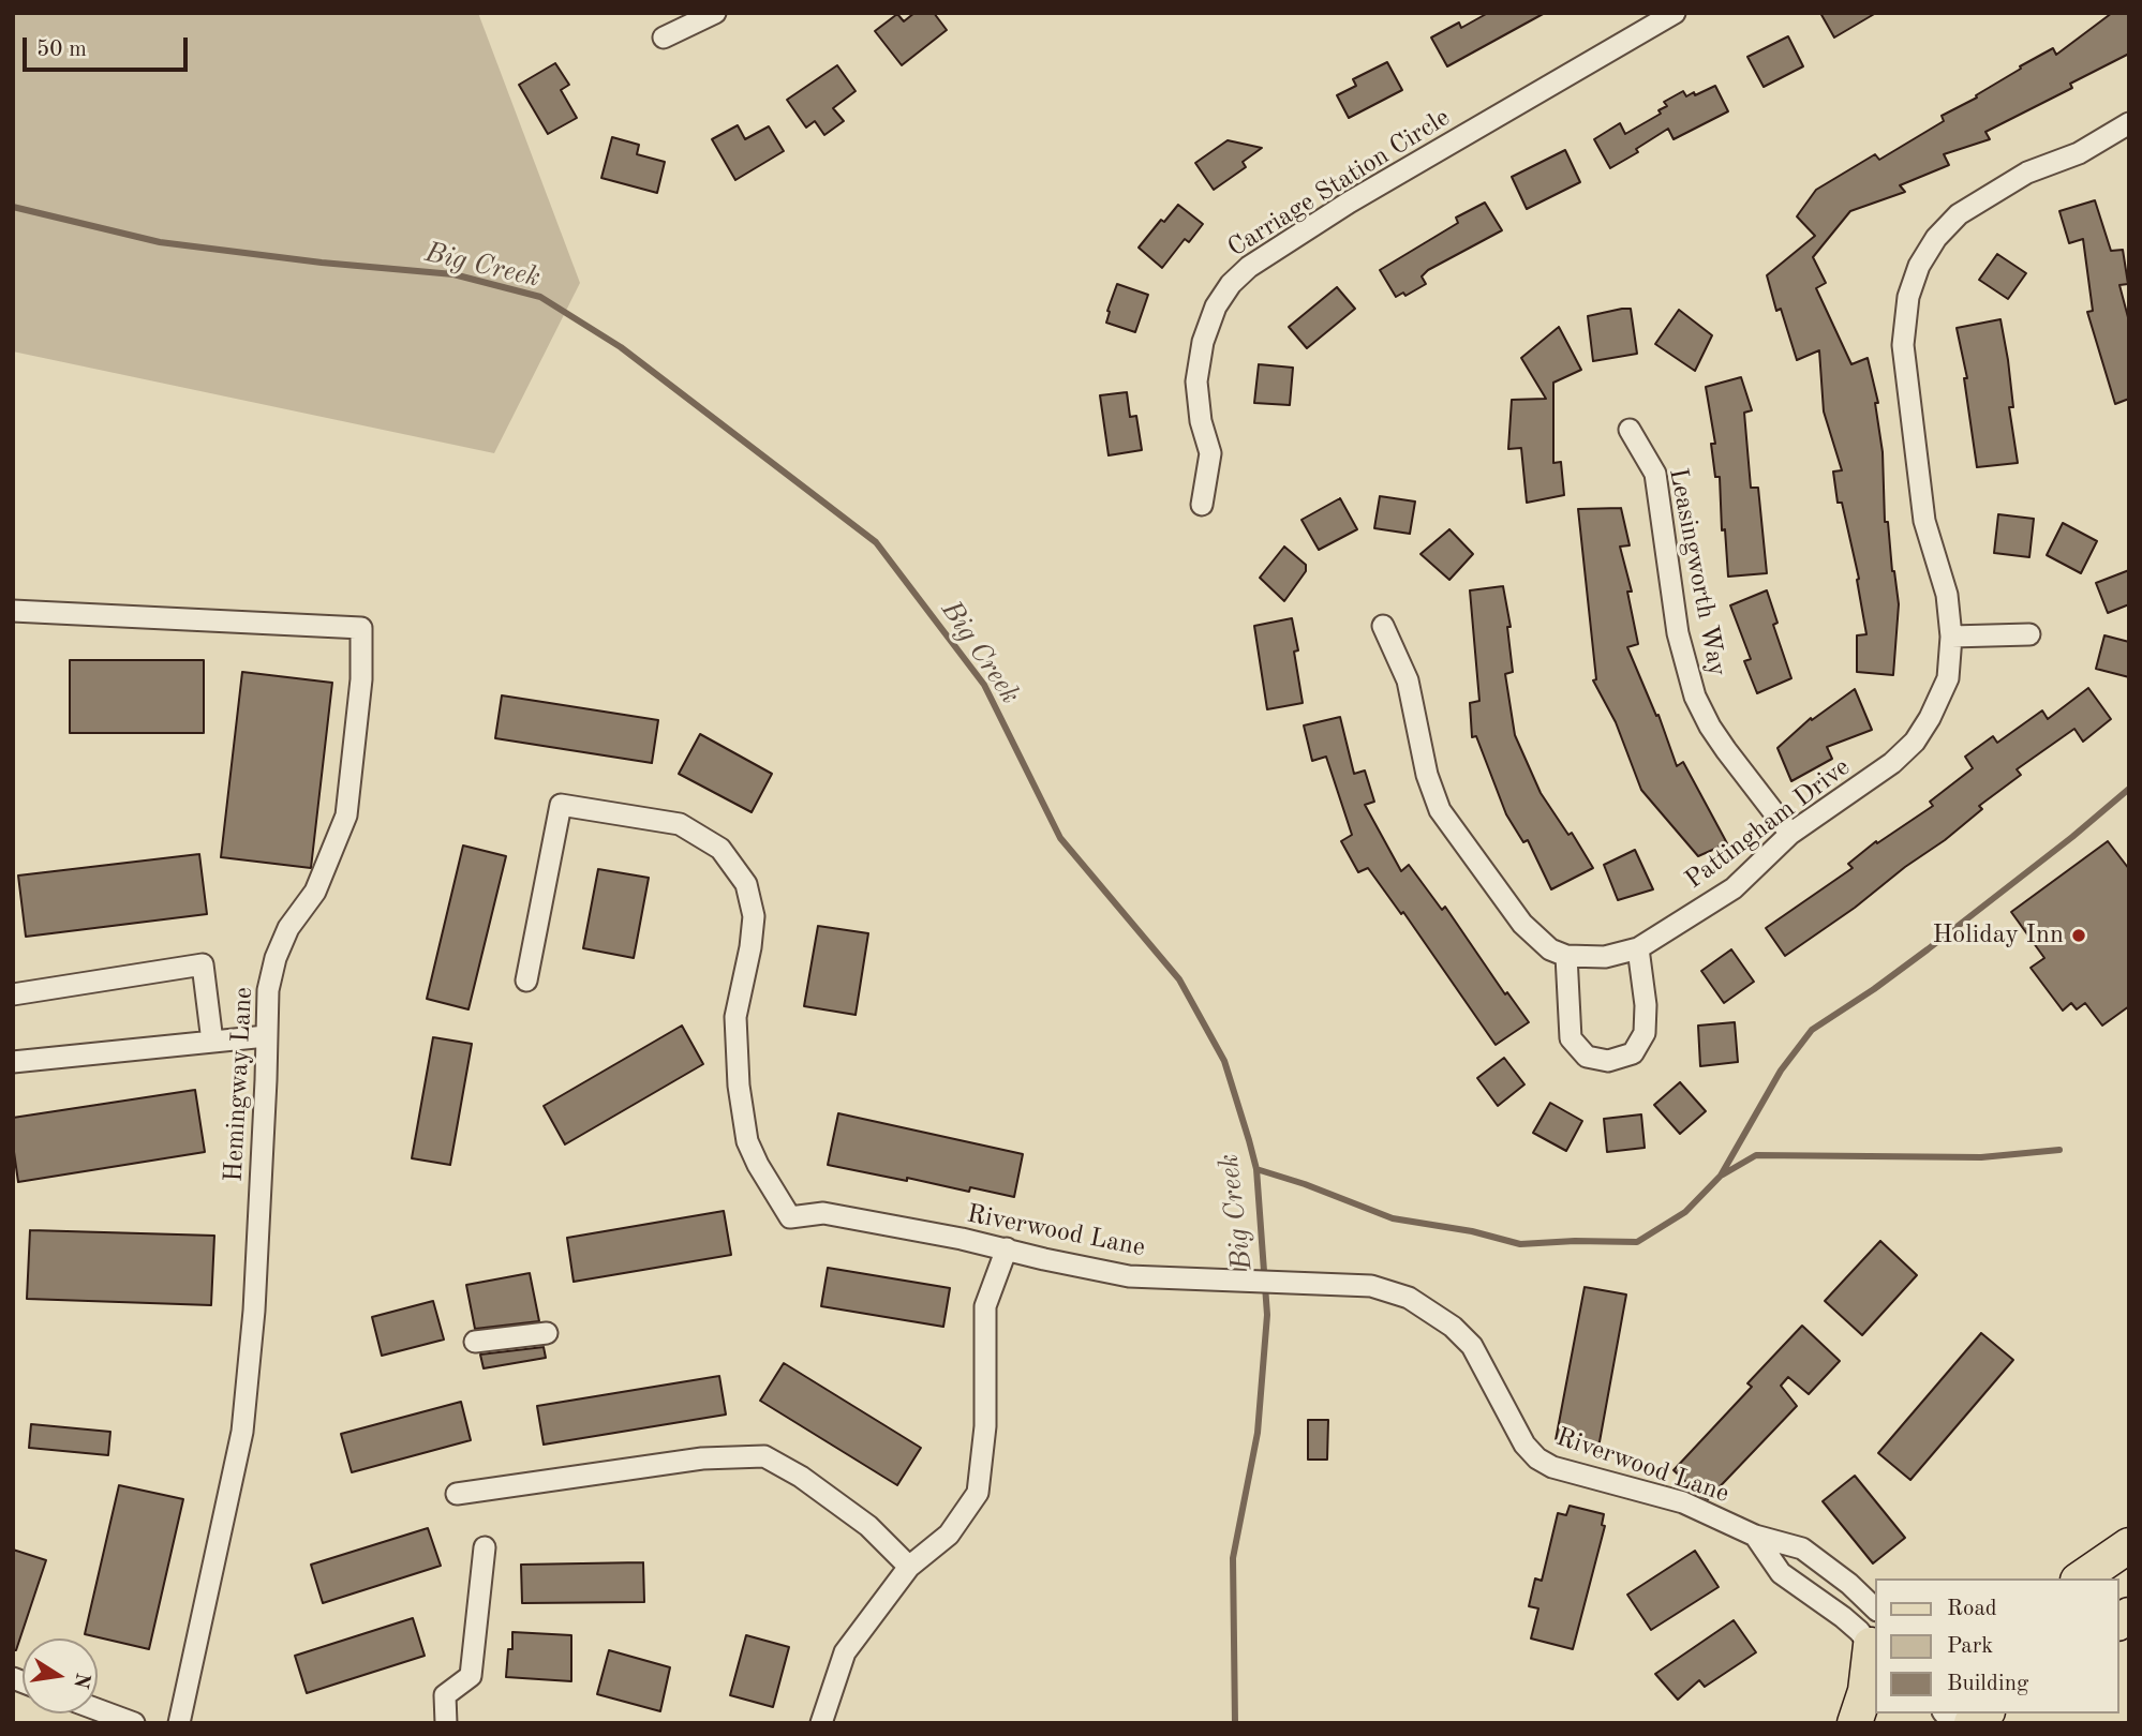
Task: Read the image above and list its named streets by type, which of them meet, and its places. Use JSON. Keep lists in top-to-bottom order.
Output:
{
  "streets": {
    "street": [
      "Carriage Station Circle",
      "Leasingworth Way",
      "Pattingham Drive",
      "Hemingway Lane",
      "Riverwood Lane"
    ]
  },
  "crossings": [
    ["Leasingworth Way", "Pattingham Drive"]
  ],
  "water": ["Big Creek"],
  "places": ["Holiday Inn"],
  "legend": ["Road", "Park", "Building"],
  "scale_bar": "50 m",
  "north": "right"
}
